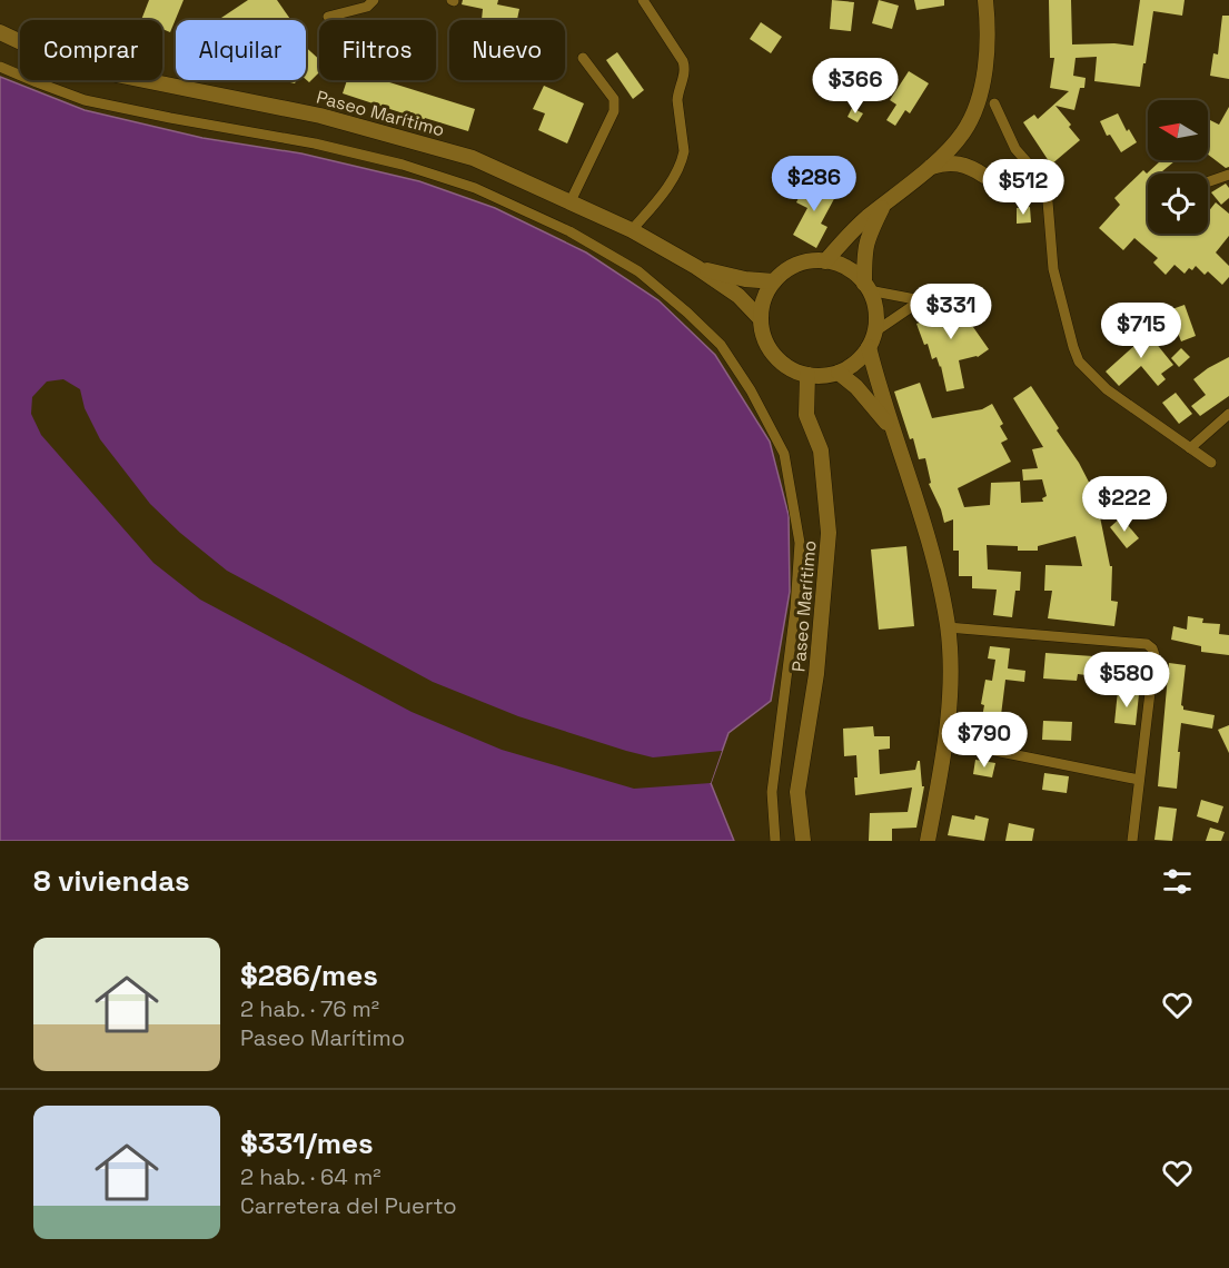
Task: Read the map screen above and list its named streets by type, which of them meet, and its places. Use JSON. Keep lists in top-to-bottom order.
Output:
{
  "streets": {
    "main road": ["Paseo Marítimo"]
  },
  "north": "left",
  "page": {
    "chip": [
      "Comprar",
      "Alquilar",
      "Filtros",
      "Nuevo"
    ],
    "price": [
      "$366",
      "$286",
      "$512",
      "$331",
      "$715",
      "$222",
      "$580",
      "$790"
    ],
    "heading": "8 viviendas",
    "list": [
      {
        "name": "$286/mes",
        "note": "2 hab. · 76 m² · Paseo Marítimo"
      },
      {
        "name": "$331/mes",
        "note": "2 hab. · 64 m² · Carretera del Puerto"
      }
    ]
  }
}
